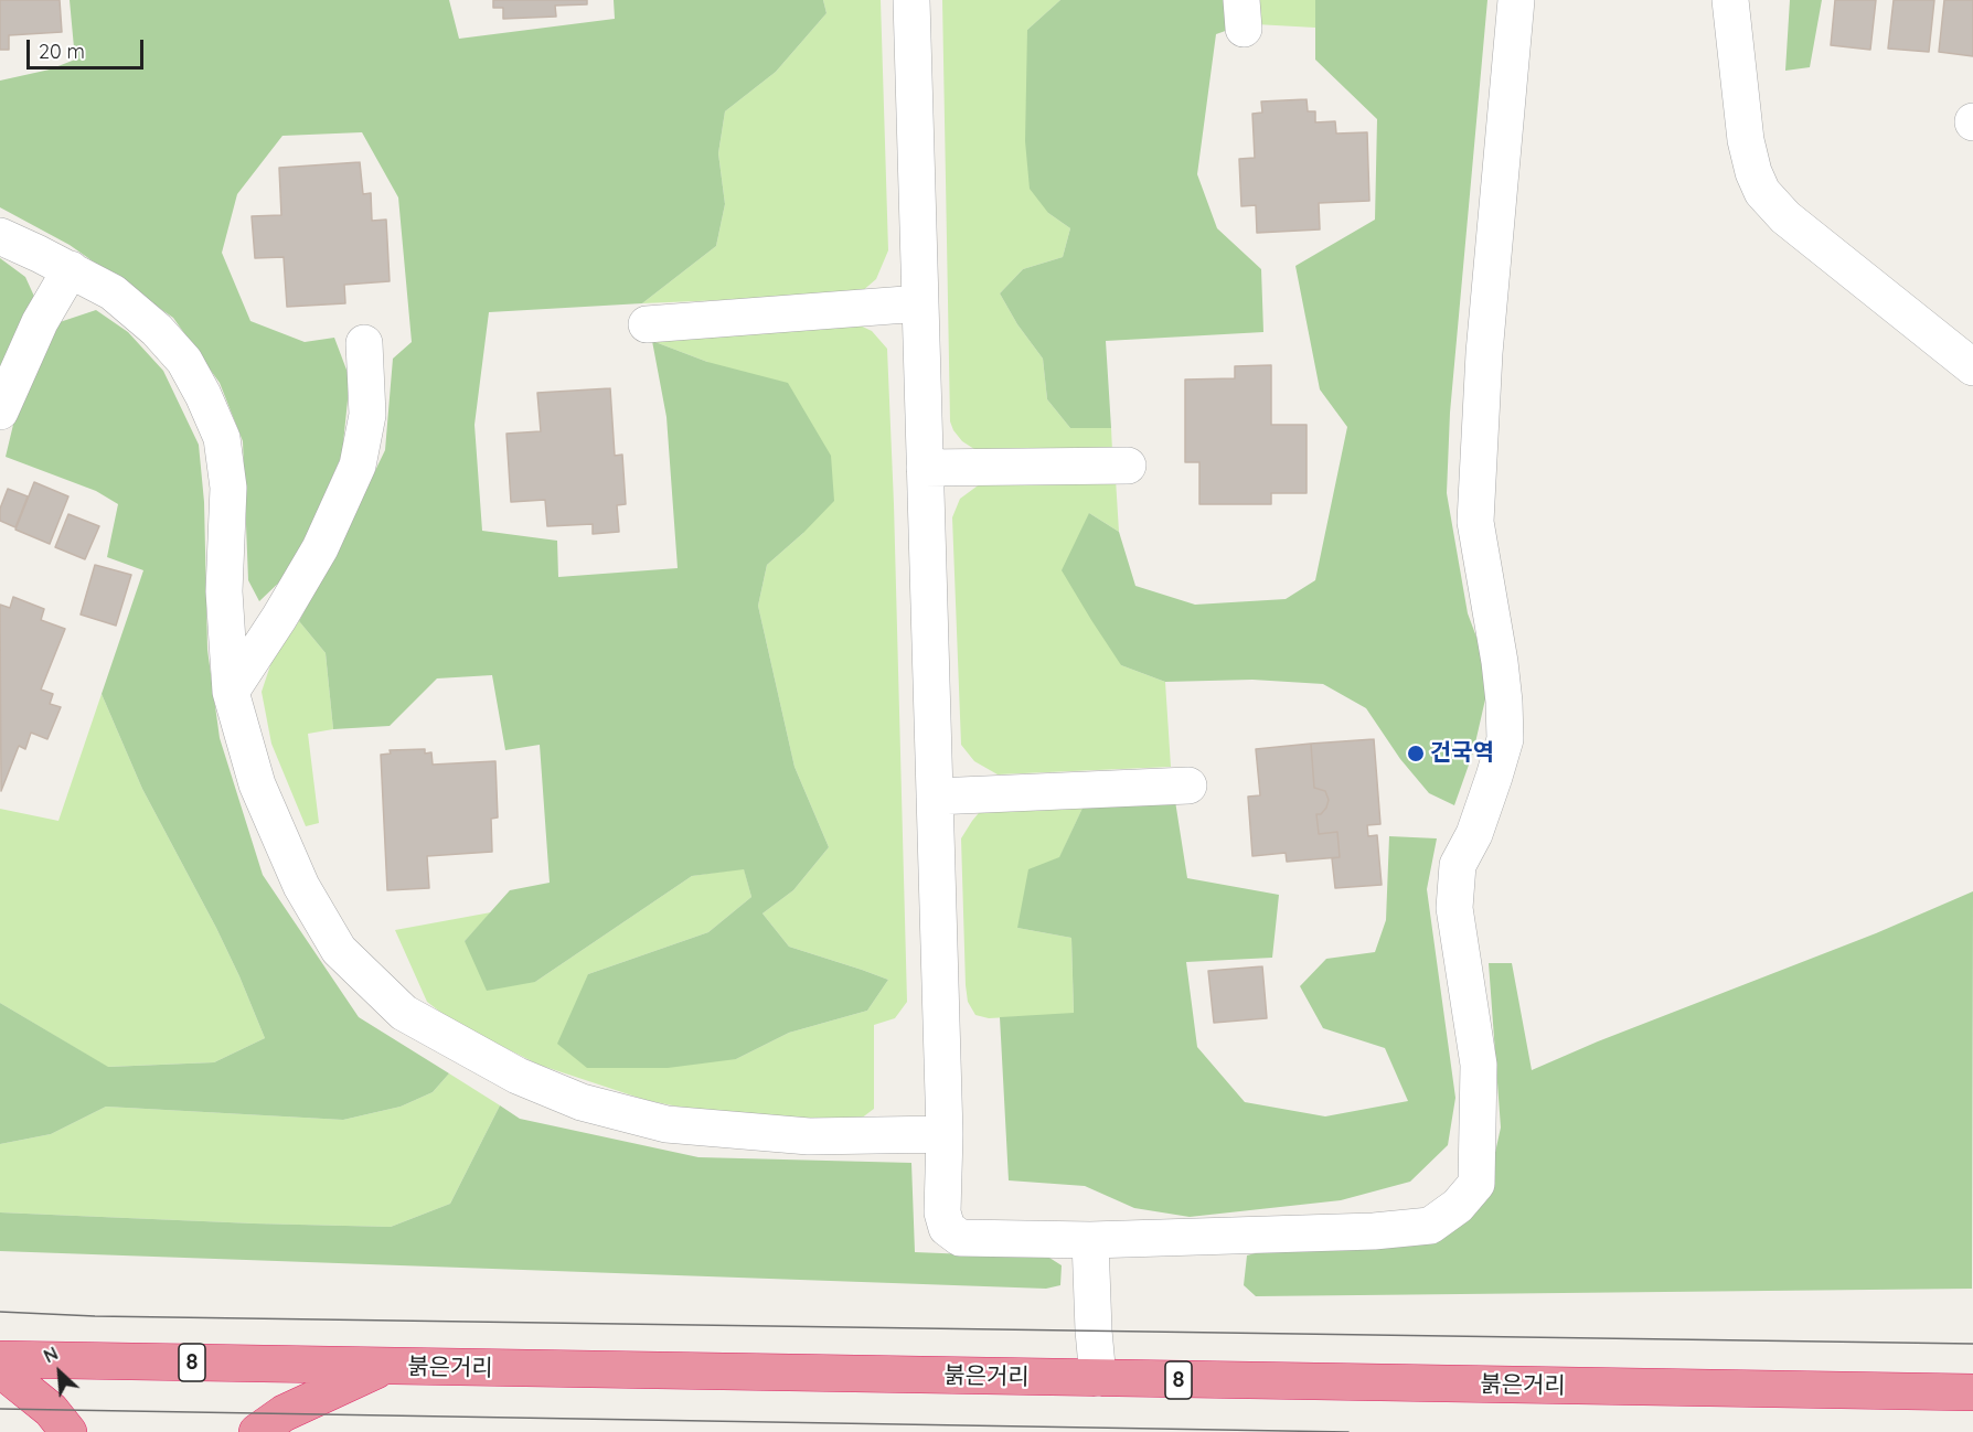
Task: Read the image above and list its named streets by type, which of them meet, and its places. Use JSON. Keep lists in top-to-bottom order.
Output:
{
  "streets": {
    "highway": ["8", "붉은거리"]
  },
  "places": ["건국역"],
  "scale_bar": "20 m",
  "north": "top left"
}
